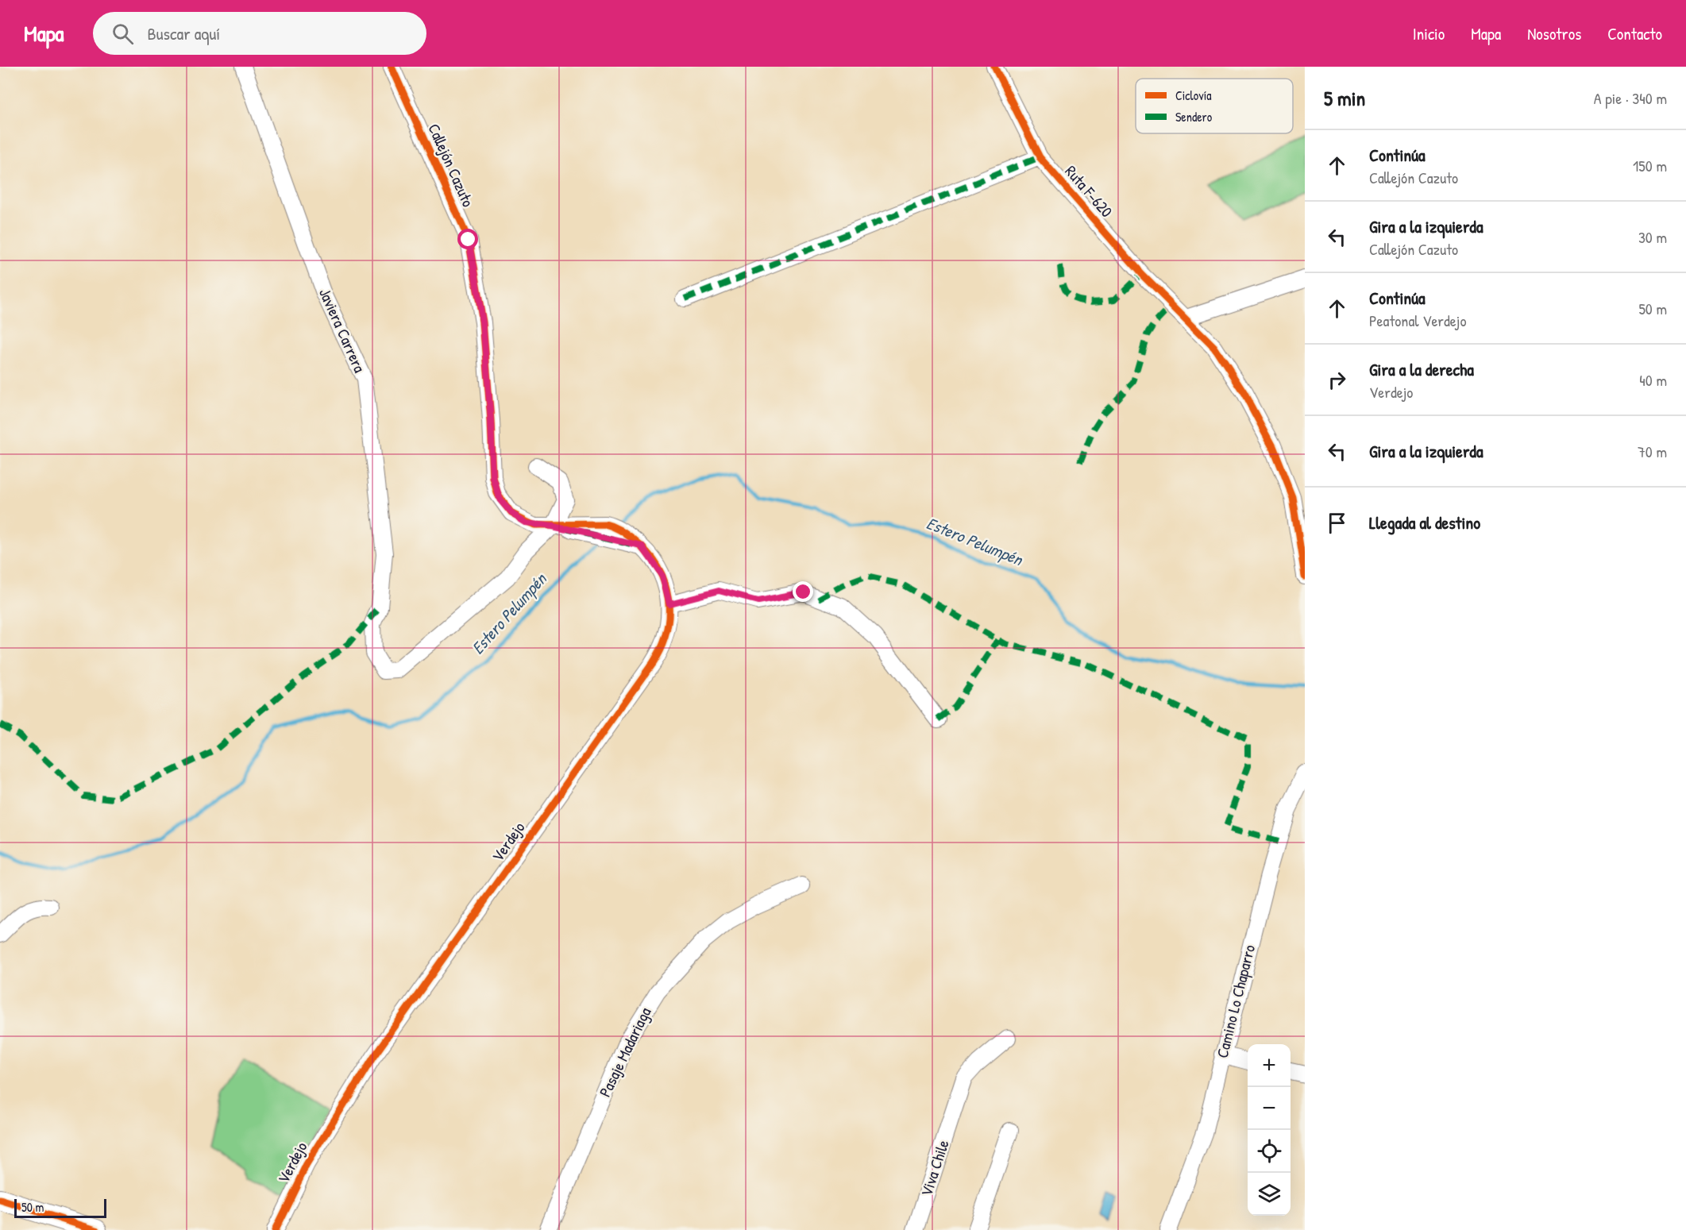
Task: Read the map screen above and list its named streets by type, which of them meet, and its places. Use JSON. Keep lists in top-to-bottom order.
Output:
{
  "streets": {
    "street": [
      "Callejón Cazuto",
      "Ruta F-620",
      "Javiera Carrera",
      "Verdejo",
      "Camino Lo Chaparro",
      "Pasaje Madariaga",
      "Viva Chile"
    ]
  },
  "crossings": [
    ["Callejón Cazuto", "Javiera Carrera"],
    ["Callejón Cazuto", "Verdejo"]
  ],
  "water": ["Estero Pelumpén"],
  "legend": ["Ciclovía", "Sendero"],
  "scale_bar": "50 m",
  "page": {
    "header": "Mapa",
    "search": "Buscar aquí",
    "nav": [
      "Inicio",
      "Mapa",
      "Nosotros",
      "Contacto"
    ],
    "heading": ["5 min", "A pie · 340 m"],
    "list": [
      ["Continúa", "Callejón Cazuto", "150 m"],
      ["Gira a la izquierda", "Callejón Cazuto", "30 m"],
      ["Continúa", "Peatonal Verdejo", "50 m"],
      ["Gira a la derecha", "Verdejo", "40 m"],
      ["Gira a la izquierda", "70 m"],
      "Llegada al destino"
    ],
    "map_buttons": ["+", "−"],
    "scale": "50 m"
  }
}
